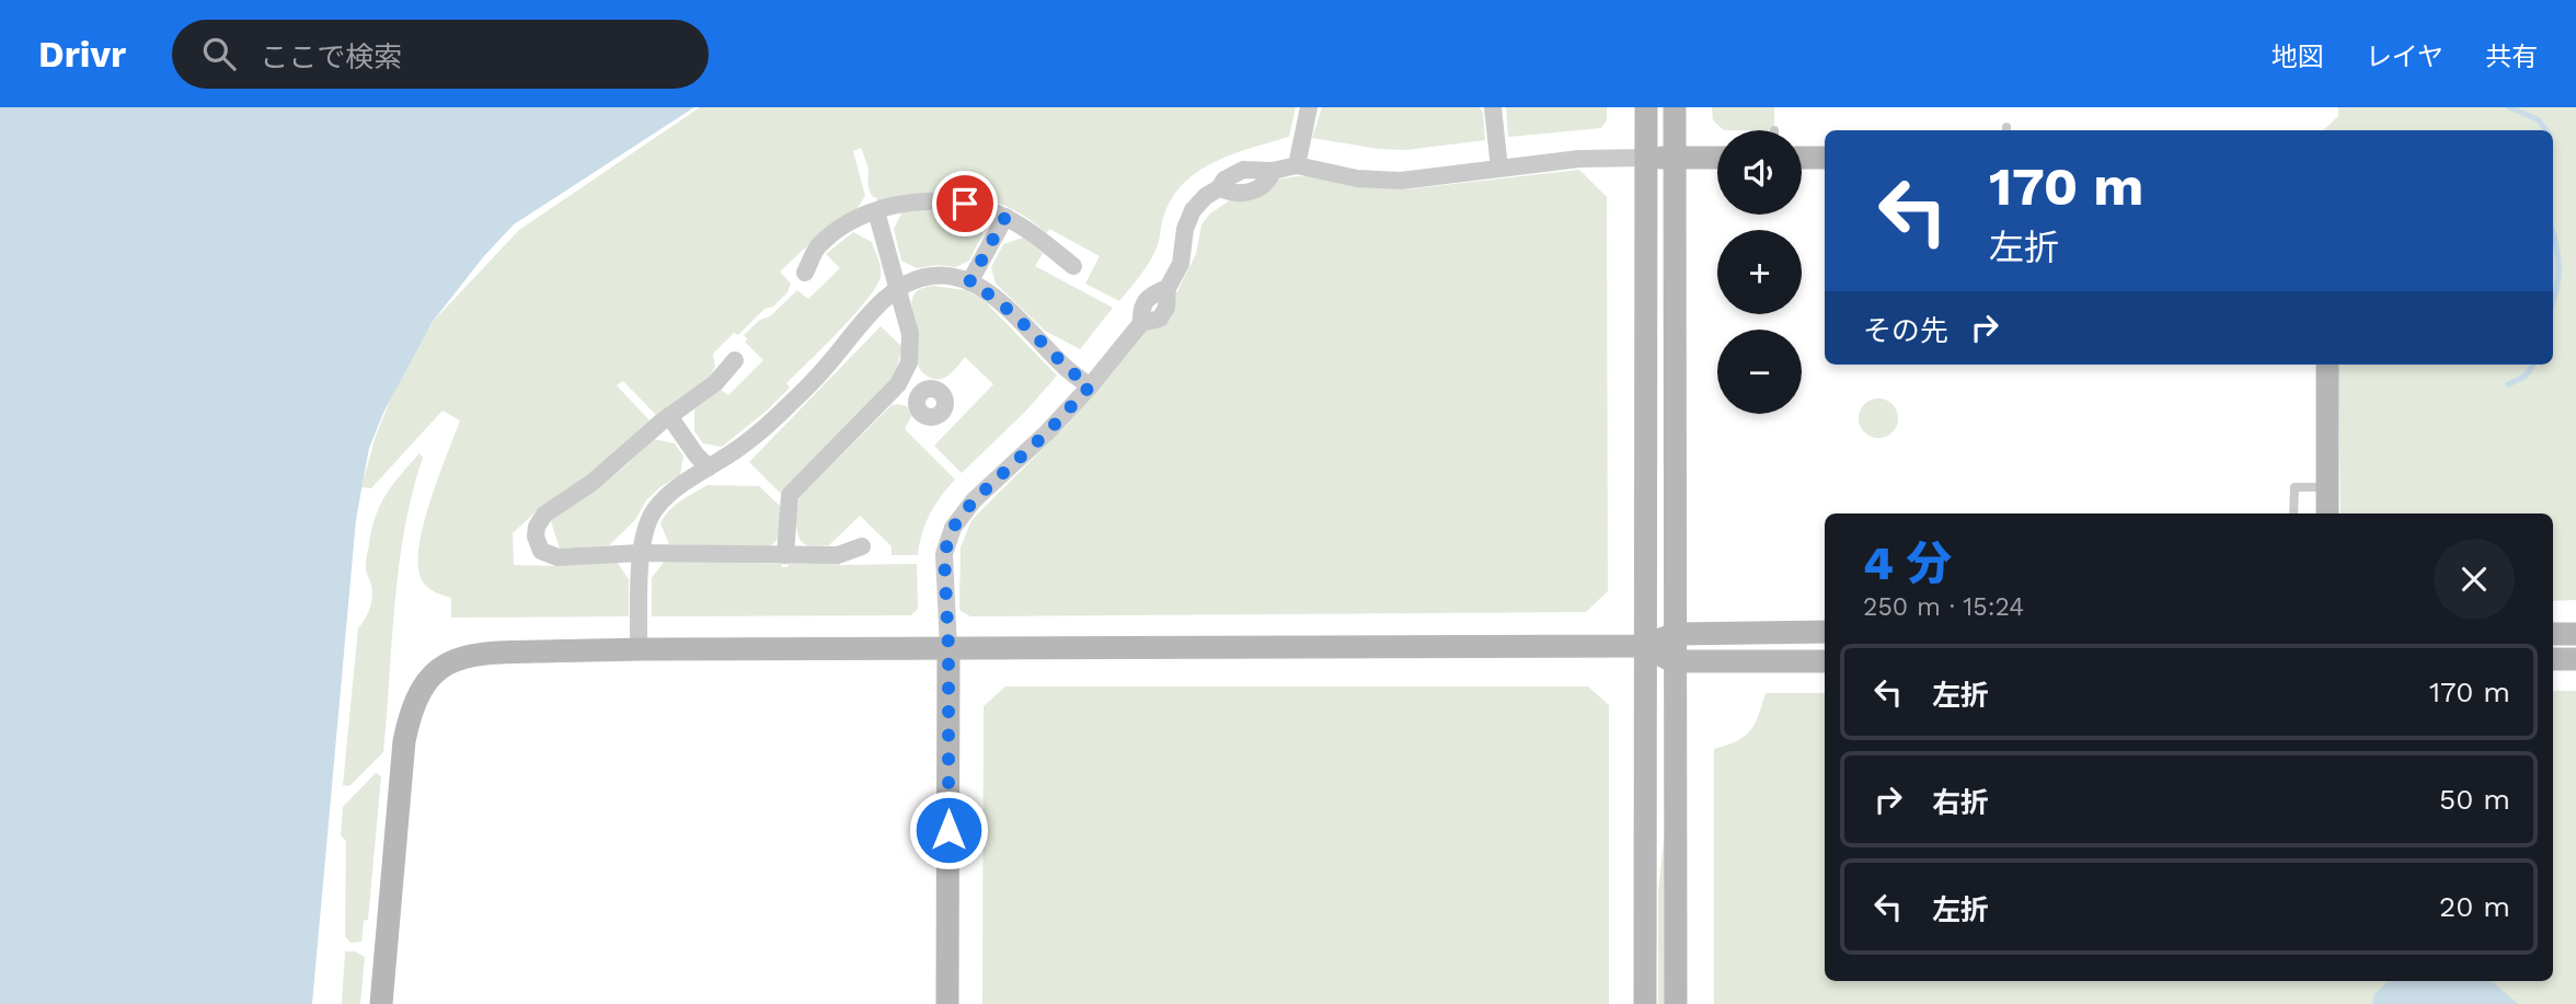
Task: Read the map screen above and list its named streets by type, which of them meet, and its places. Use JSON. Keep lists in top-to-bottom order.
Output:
{
  "page": {
    "header": "Drivr",
    "search": "ここで検索",
    "nav": ["地図", "レイヤ", "共有"],
    "map_buttons": ["+", "−"],
    "turn": ["170 m", "左折"],
    "then": "その先",
    "heading": ["4 分", "250 m · 15:24"],
    "list": [
      {
        "name": "左折",
        "value": "170 m"
      },
      {
        "name": "右折",
        "value": "50 m"
      },
      {
        "name": "左折",
        "value": "20 m"
      }
    ]
  }
}
